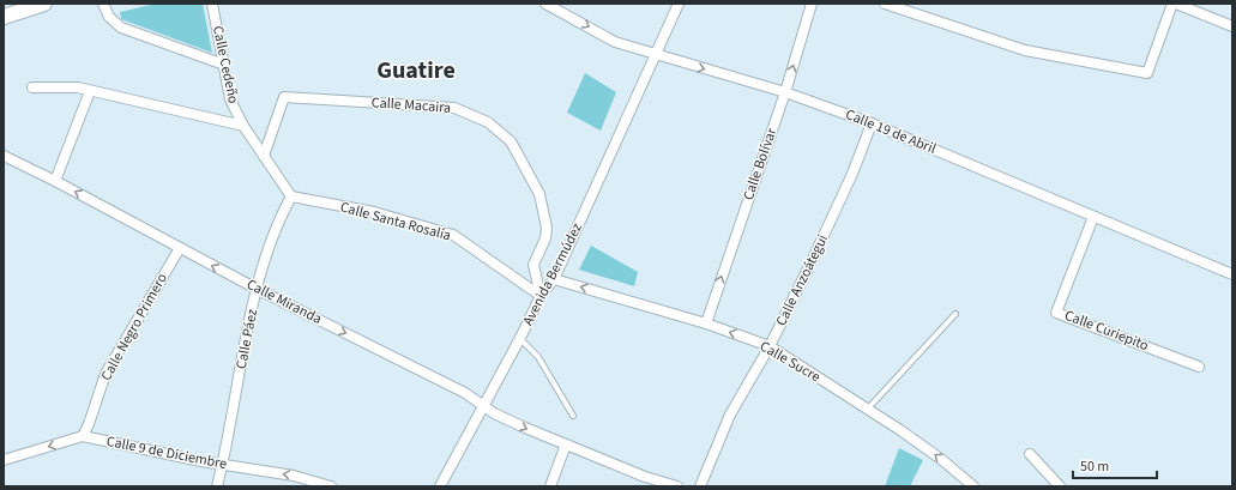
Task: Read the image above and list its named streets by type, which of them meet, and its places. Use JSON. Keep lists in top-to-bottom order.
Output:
{
  "streets": {
    "street": [
      "Calle Cedeño",
      "Calle Macaira",
      "Calle 19 de Abril",
      "Calle Bolívar",
      "Calle Santa Rosalía",
      "Avenida Bermúdez",
      "Calle Anzoátegui",
      "Calle Miranda",
      "Calle Negro Primero",
      "Calle Curiepito",
      "Calle Páez",
      "Calle Sucre",
      "Calle 9 de Diciembre"
    ]
  },
  "crossings": [
    ["Calle Cedeño", "Calle Macaira"],
    ["Calle Cedeño", "Calle Santa Rosalía"],
    ["Calle Cedeño", "Calle Páez"],
    ["Calle Macaira", "Calle Santa Rosalía"],
    ["Calle Macaira", "Avenida Bermúdez"],
    ["Calle 19 de Abril", "Calle Bolívar"],
    ["Calle 19 de Abril", "Avenida Bermúdez"],
    ["Calle 19 de Abril", "Calle Anzoátegui"],
    ["Calle 19 de Abril", "Calle Curiepito"],
    ["Calle Bolívar", "Calle Sucre"],
    ["Calle Santa Rosalía", "Avenida Bermúdez"],
    ["Calle Santa Rosalía", "Calle Páez"],
    ["Avenida Bermúdez", "Calle Miranda"],
    ["Avenida Bermúdez", "Calle Sucre"],
    ["Calle Anzoátegui", "Calle Sucre"],
    ["Calle Miranda", "Calle Negro Primero"],
    ["Calle Miranda", "Calle Páez"],
    ["Calle Negro Primero", "Calle 9 de Diciembre"],
    ["Calle Páez", "Calle 9 de Diciembre"]
  ],
  "one_way": ["Calle Bolívar", "Calle Sucre", "Calle 9 de Diciembre"],
  "districts": ["Guatire"],
  "scale_bar": "50 m"
}
